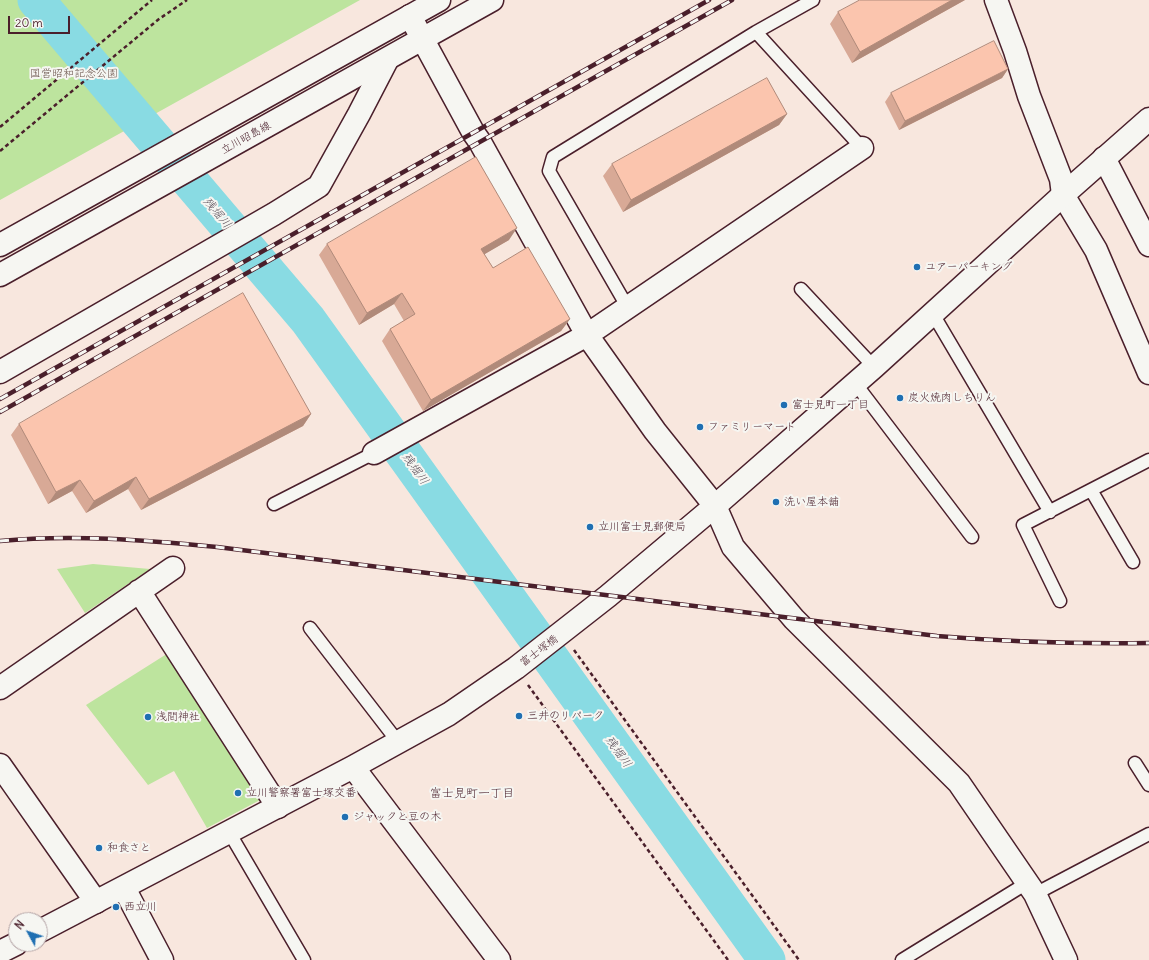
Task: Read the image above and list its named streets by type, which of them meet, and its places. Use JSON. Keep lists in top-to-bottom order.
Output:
{
  "streets": {
    "street": ["立川昭島線", "富士塚橋"]
  },
  "districts": ["富士見町一丁目"],
  "water": ["残堀川"],
  "parks": ["国営昭和記念公園"],
  "places": [
    "ユアーパーキング",
    "炭火焼肉しちりん",
    "富士見町一丁目",
    "ファミリーマート",
    "洗い屋本舗",
    "立川富士見郵便局",
    "三井のリパーク",
    "浅間神社",
    "立川警察署富士塚交番",
    "ジャックと豆の木",
    "和食さと",
    "西立川"
  ],
  "scale_bar": "20 m",
  "north": "top left"
}
